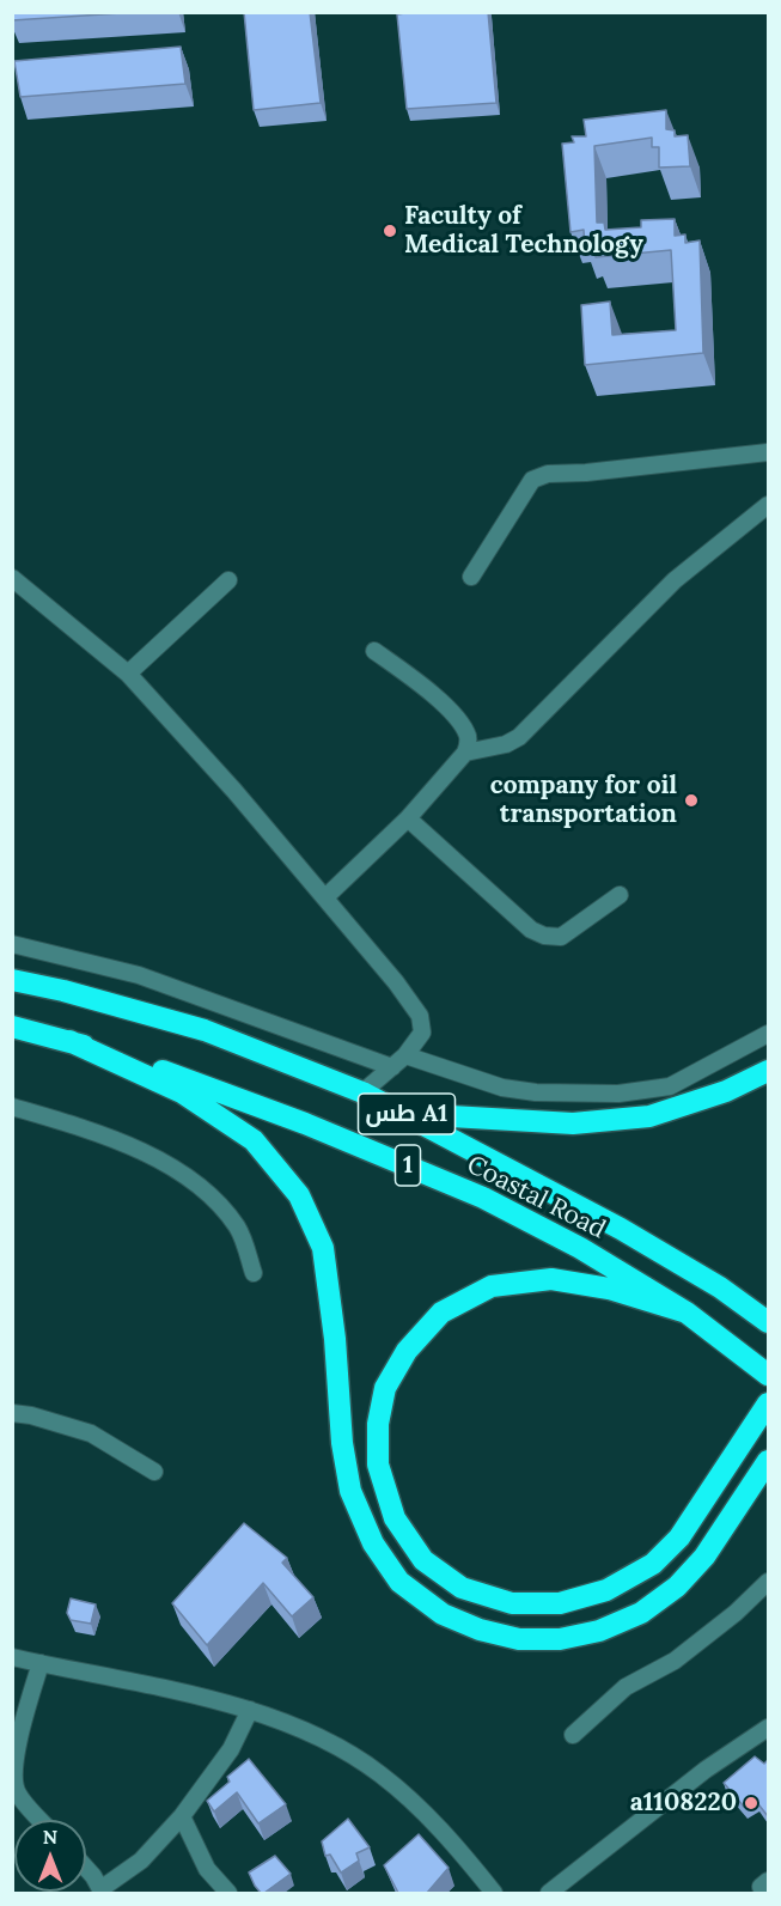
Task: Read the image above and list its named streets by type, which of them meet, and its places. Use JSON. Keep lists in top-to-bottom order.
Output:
{
  "streets": {
    "highway": ["طس A1", "1", "Coastal Road"]
  },
  "places": ["Faculty of Medical Technology", "company for oil transportation", "a1108220"],
  "north": "top"
}
